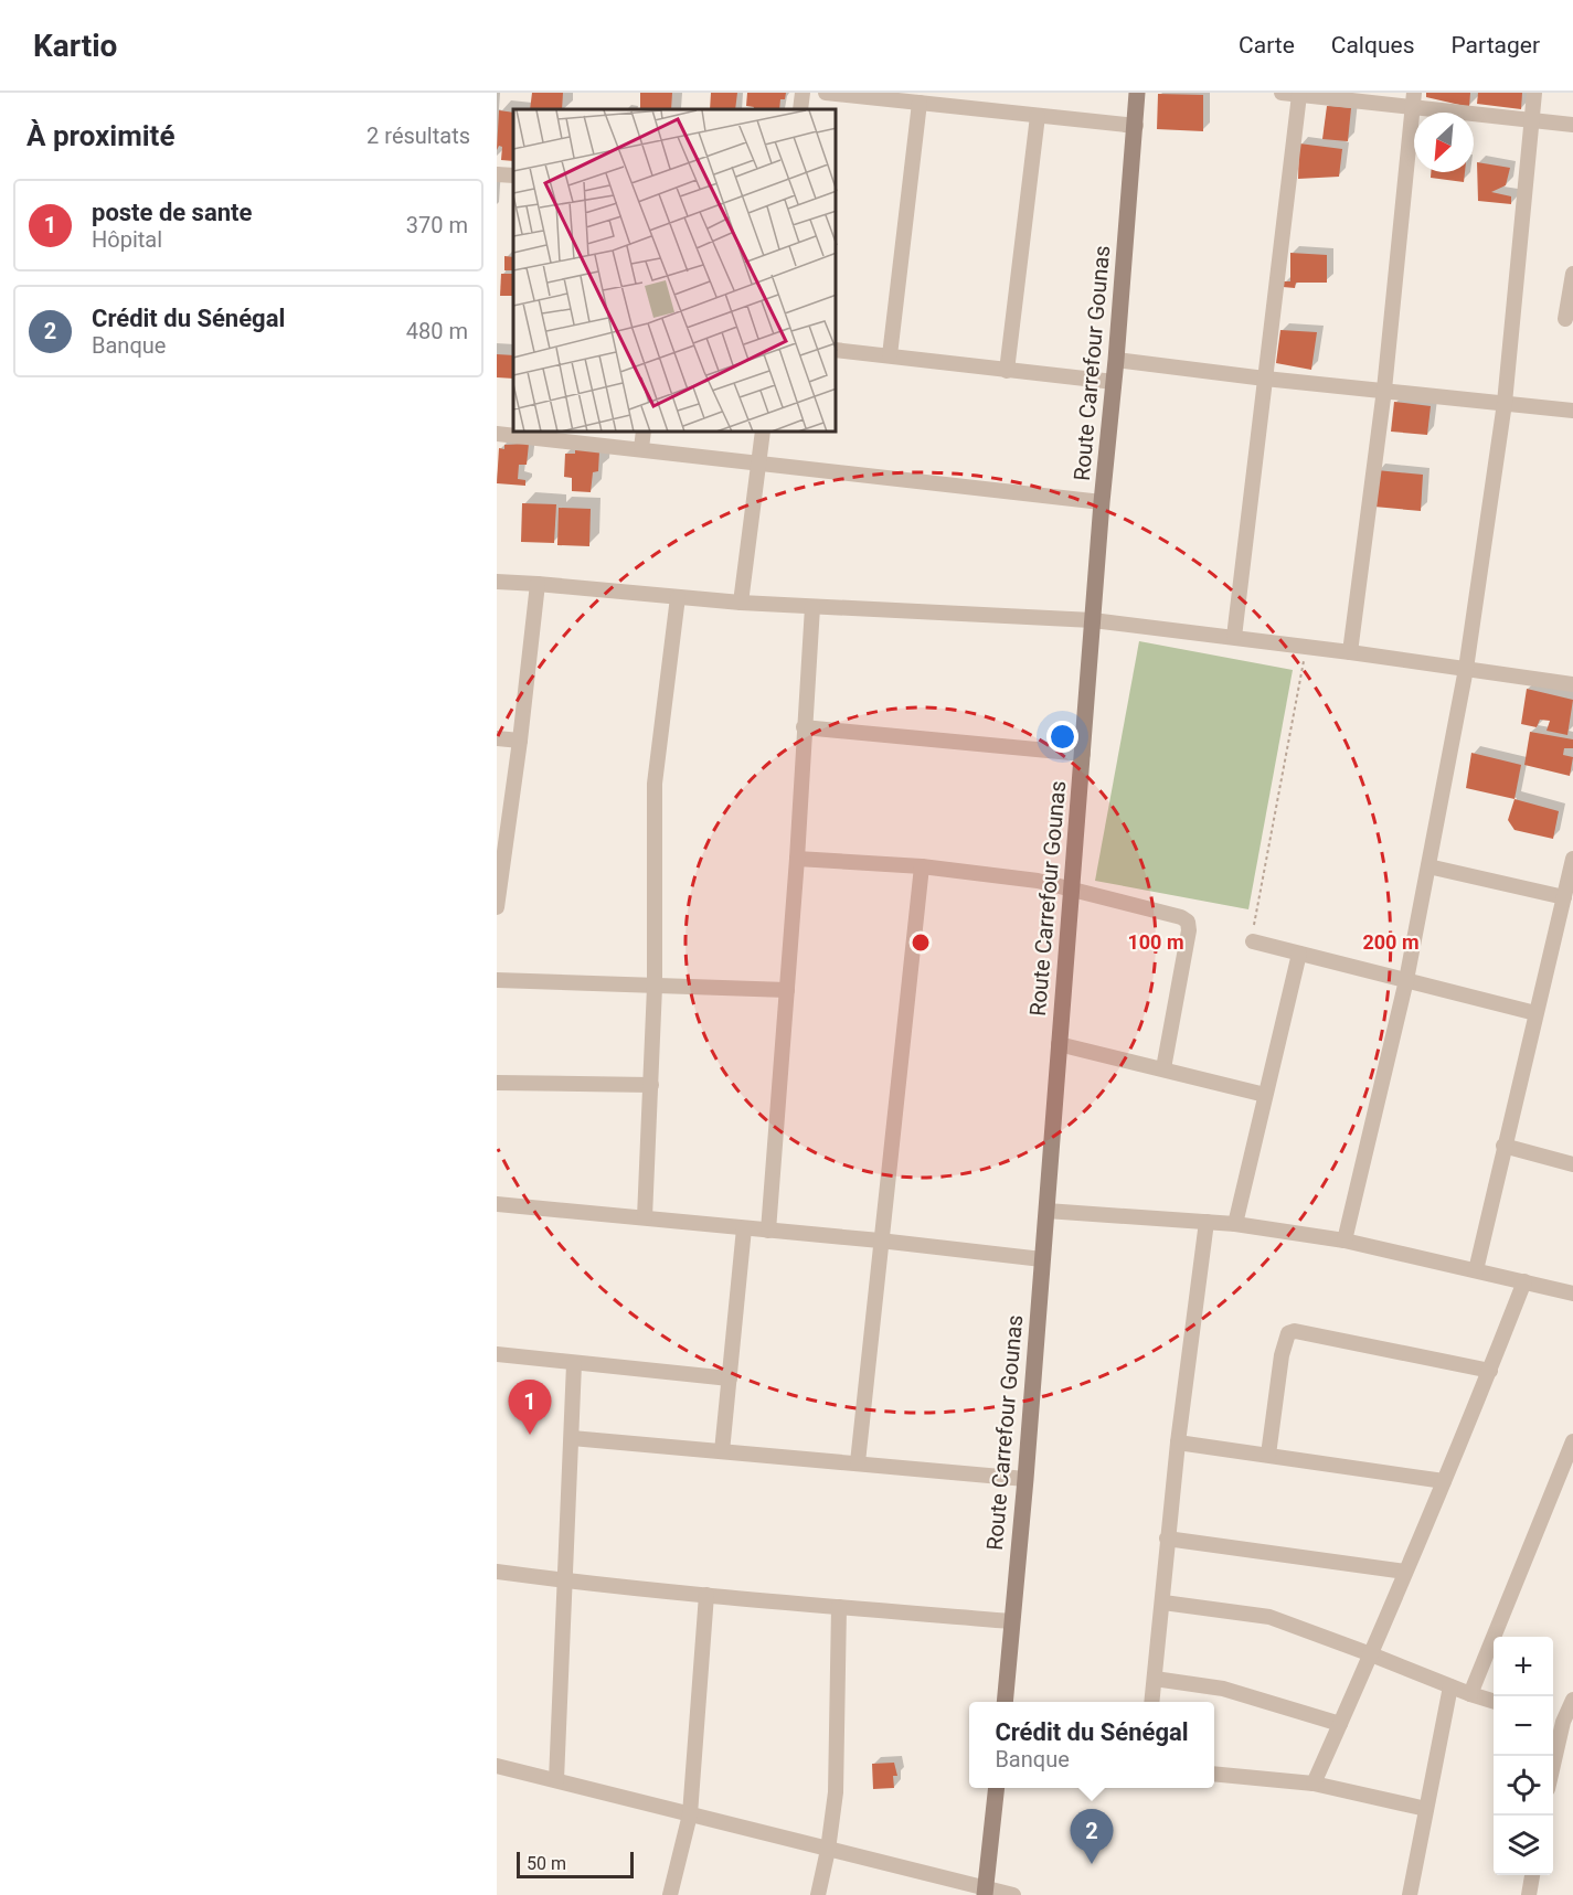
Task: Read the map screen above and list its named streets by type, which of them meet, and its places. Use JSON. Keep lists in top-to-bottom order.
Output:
{
  "streets": {
    "main road": ["Route Carrefour Gounas"]
  },
  "scale_bar": "50 m",
  "north": "bottom left",
  "page": {
    "header": "Kartio",
    "nav": ["Carte", "Calques", "Partager"],
    "heading": ["À proximité", "2 résultats"],
    "list": [
      {
        "mark": "1",
        "name": "poste de sante",
        "note": "Hôpital",
        "value": "370 m"
      },
      {
        "mark": "2",
        "name": "Crédit du Sénégal",
        "note": "Banque",
        "value": "480 m"
      }
    ],
    "pins": ["1", "2"],
    "map_buttons": ["+", "−"],
    "popup": ["Crédit du Sénégal", "Banque"],
    "scale": "50 m"
  },
  "rings": ["100 m", "200 m"]
}
